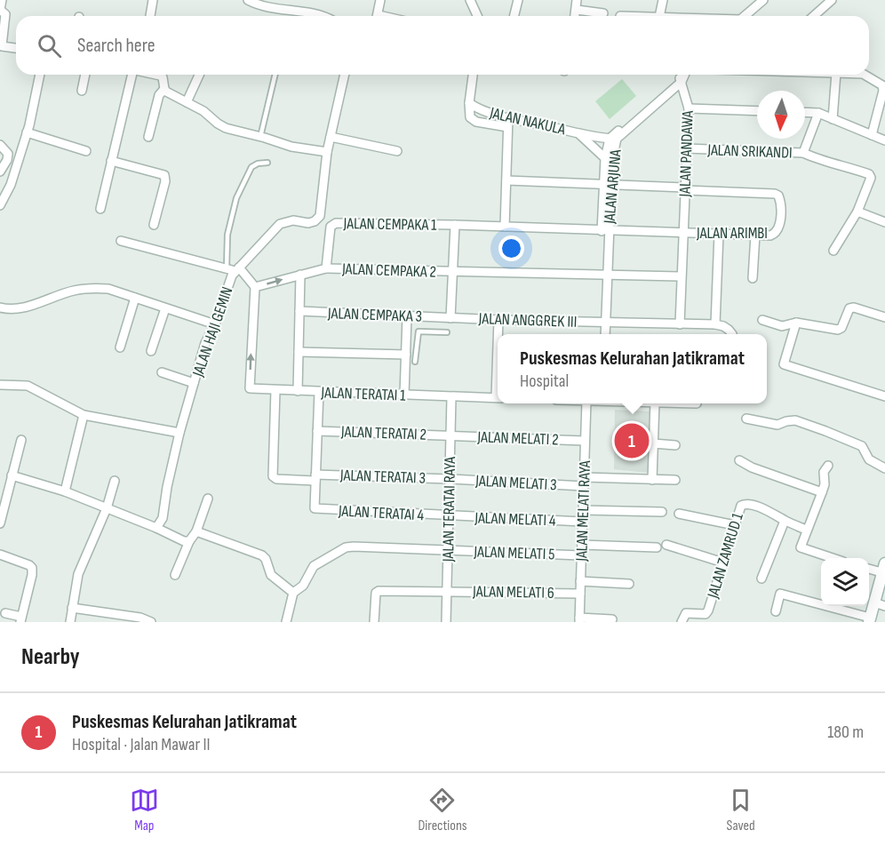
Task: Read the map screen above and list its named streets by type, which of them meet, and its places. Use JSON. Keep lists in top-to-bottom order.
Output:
{
  "streets": {
    "street": [
      "JALAN NAKULA",
      "JALAN SRIKANDI",
      "JALAN PANDAWA",
      "JALAN ARJUNA",
      "JALAN CEMPAKA 1",
      "JALAN ARIMBI",
      "JALAN CEMPAKA 2",
      "JALAN CEMPAKA 3",
      "JALAN ANGGREK III",
      "JALAN HAJI GEMIN",
      "JALAN TERATAI 1",
      "JALAN TERATAI 2",
      "JALAN MELATI 2",
      "JALAN TERATAI 3",
      "JALAN MELATI 3",
      "JALAN TERATAI RAYA",
      "JALAN MELATI RAYA",
      "JALAN TERATAI 4",
      "JALAN MELATI 4",
      "JALAN MELATI 5",
      "JALAN ZAMRUD 1",
      "JALAN MELATI 6"
    ]
  },
  "crossings": [
    ["JALAN NAKULA", "JALAN ARJUNA"],
    ["JALAN SRIKANDI", "JALAN PANDAWA"],
    ["JALAN PANDAWA", "JALAN ARJUNA"],
    ["JALAN PANDAWA", "JALAN ARIMBI"],
    ["JALAN PANDAWA", "JALAN CEMPAKA 2"],
    ["JALAN PANDAWA", "JALAN ANGGREK III"],
    ["JALAN ARJUNA", "JALAN ARIMBI"],
    ["JALAN ARJUNA", "JALAN CEMPAKA 2"],
    ["JALAN ARJUNA", "JALAN ANGGREK III"],
    ["JALAN CEMPAKA 1", "JALAN ARIMBI"],
    ["JALAN CEMPAKA 1", "JALAN CEMPAKA 2"],
    ["JALAN CEMPAKA 3", "JALAN ANGGREK III"],
    ["JALAN TERATAI 1", "JALAN TERATAI 3"],
    ["JALAN TERATAI 1", "JALAN TERATAI RAYA"],
    ["JALAN TERATAI 2", "JALAN MELATI 2"],
    ["JALAN TERATAI 2", "JALAN TERATAI RAYA"],
    ["JALAN MELATI 2", "JALAN TERATAI RAYA"],
    ["JALAN MELATI 2", "JALAN MELATI RAYA"],
    ["JALAN TERATAI 3", "JALAN MELATI 3"],
    ["JALAN TERATAI 3", "JALAN TERATAI RAYA"],
    ["JALAN TERATAI 3", "JALAN TERATAI 4"],
    ["JALAN MELATI 3", "JALAN TERATAI RAYA"],
    ["JALAN MELATI 3", "JALAN MELATI RAYA"],
    ["JALAN TERATAI RAYA", "JALAN TERATAI 4"],
    ["JALAN TERATAI RAYA", "JALAN MELATI 4"],
    ["JALAN TERATAI RAYA", "JALAN MELATI 5"],
    ["JALAN TERATAI RAYA", "JALAN MELATI 6"],
    ["JALAN MELATI RAYA", "JALAN MELATI 4"],
    ["JALAN MELATI RAYA", "JALAN MELATI 5"],
    ["JALAN MELATI RAYA", "JALAN MELATI 6"],
    ["JALAN TERATAI 4", "JALAN MELATI 4"]
  ],
  "north": "bottom",
  "page": {
    "search": "Search here",
    "popup": ["Puskesmas Kelurahan Jatikramat", "Hospital"],
    "pins": "1",
    "heading": "Nearby",
    "list": [
      {
        "mark": "1",
        "name": "Puskesmas Kelurahan Jatikramat",
        "note": "Hospital · Jalan Mawar II",
        "value": "180 m"
      }
    ],
    "nav": ["Map", "Directions", "Saved"]
  }
}
